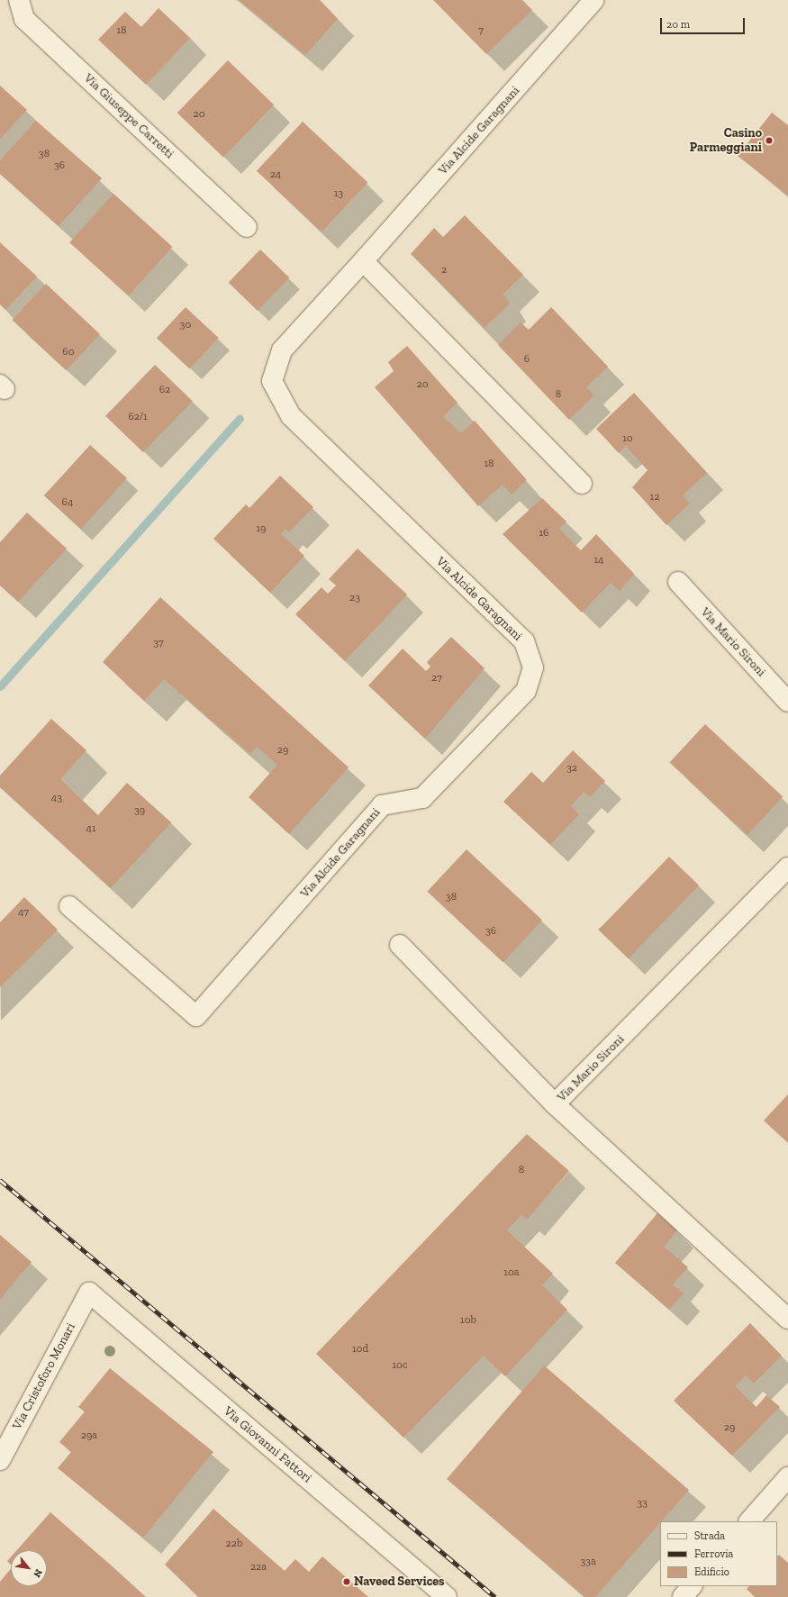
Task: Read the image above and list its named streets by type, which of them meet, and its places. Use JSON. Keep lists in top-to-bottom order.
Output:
{
  "streets": {
    "street": [
      "Via Giuseppe Carretti",
      "Via Alcide Garagnani",
      "Via Mario Sironi",
      "Via Cristoforo Monari",
      "Via Giovanni Fattori"
    ]
  },
  "crossings": [
    ["Via Cristoforo Monari", "Via Giovanni Fattori"]
  ],
  "places": ["Casino Parmeggiani", "Naveed Services"],
  "house_numbers": [
    "18",
    "7",
    "20",
    "38",
    "36",
    "24",
    "13",
    "2",
    "30",
    "60",
    "6",
    "20",
    "62",
    "8",
    "62/1",
    "10",
    "18",
    "12",
    "64",
    "19",
    "16",
    "14",
    "23",
    "37",
    "27",
    "29",
    "32",
    "43",
    "39",
    "41",
    "38",
    "47",
    "36",
    "8",
    "10a",
    "10b",
    "10d",
    "10c",
    "29",
    "29a",
    "33",
    "22b",
    "33a",
    "22a"
  ],
  "legend": ["Strada", "Ferrovia", "Edificio"],
  "scale_bar": "20 m",
  "north": "bottom right"
}
